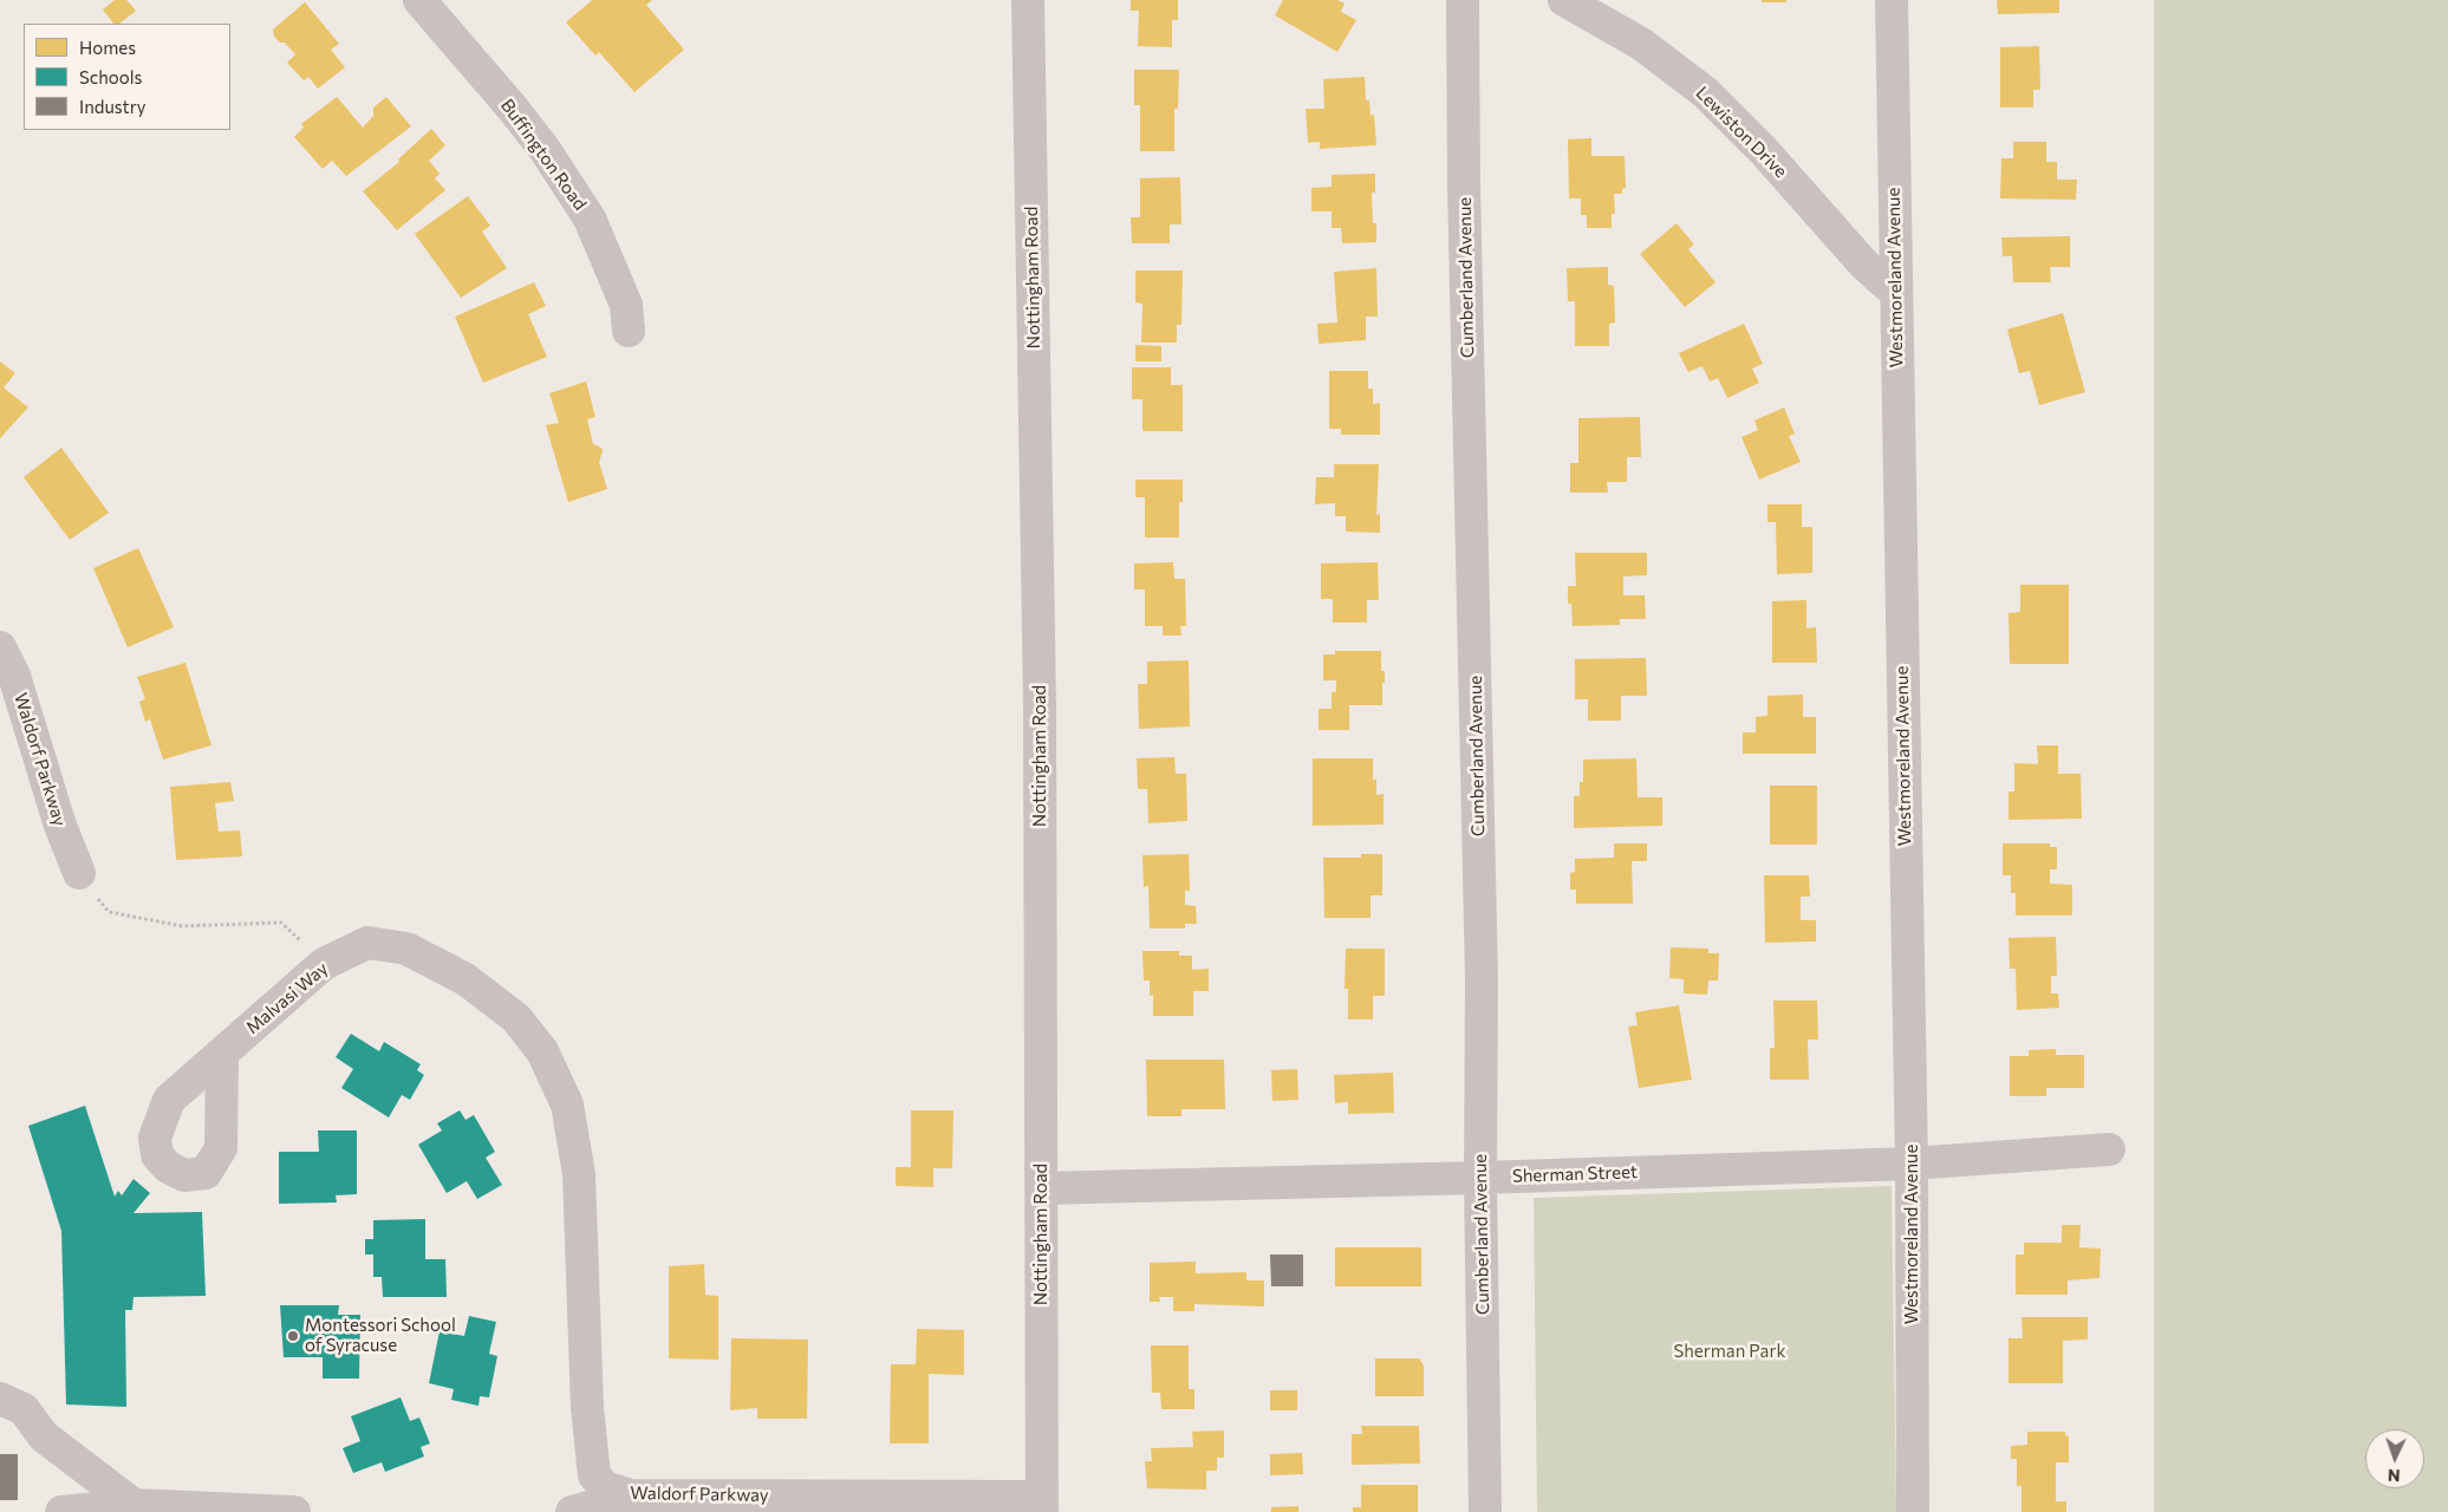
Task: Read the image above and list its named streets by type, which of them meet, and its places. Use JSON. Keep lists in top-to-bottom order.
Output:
{
  "streets": {
    "street": [
      "Lewiston Drive",
      "Buffington Road",
      "Nottingham Road",
      "Cumberland Avenue",
      "Westmoreland Avenue",
      "Waldorf Parkway",
      "Malvasi Way",
      "Sherman Street"
    ]
  },
  "crossings": [
    ["Lewiston Drive", "Westmoreland Avenue"],
    ["Nottingham Road", "Waldorf Parkway"],
    ["Nottingham Road", "Sherman Street"],
    ["Cumberland Avenue", "Sherman Street"],
    ["Westmoreland Avenue", "Sherman Street"],
    ["Waldorf Parkway", "Malvasi Way"]
  ],
  "parks": ["Sherman Park"],
  "places": ["Montessori School of Syracuse"],
  "legend": ["Homes", "Schools", "Industry"],
  "north": "bottom"
}
